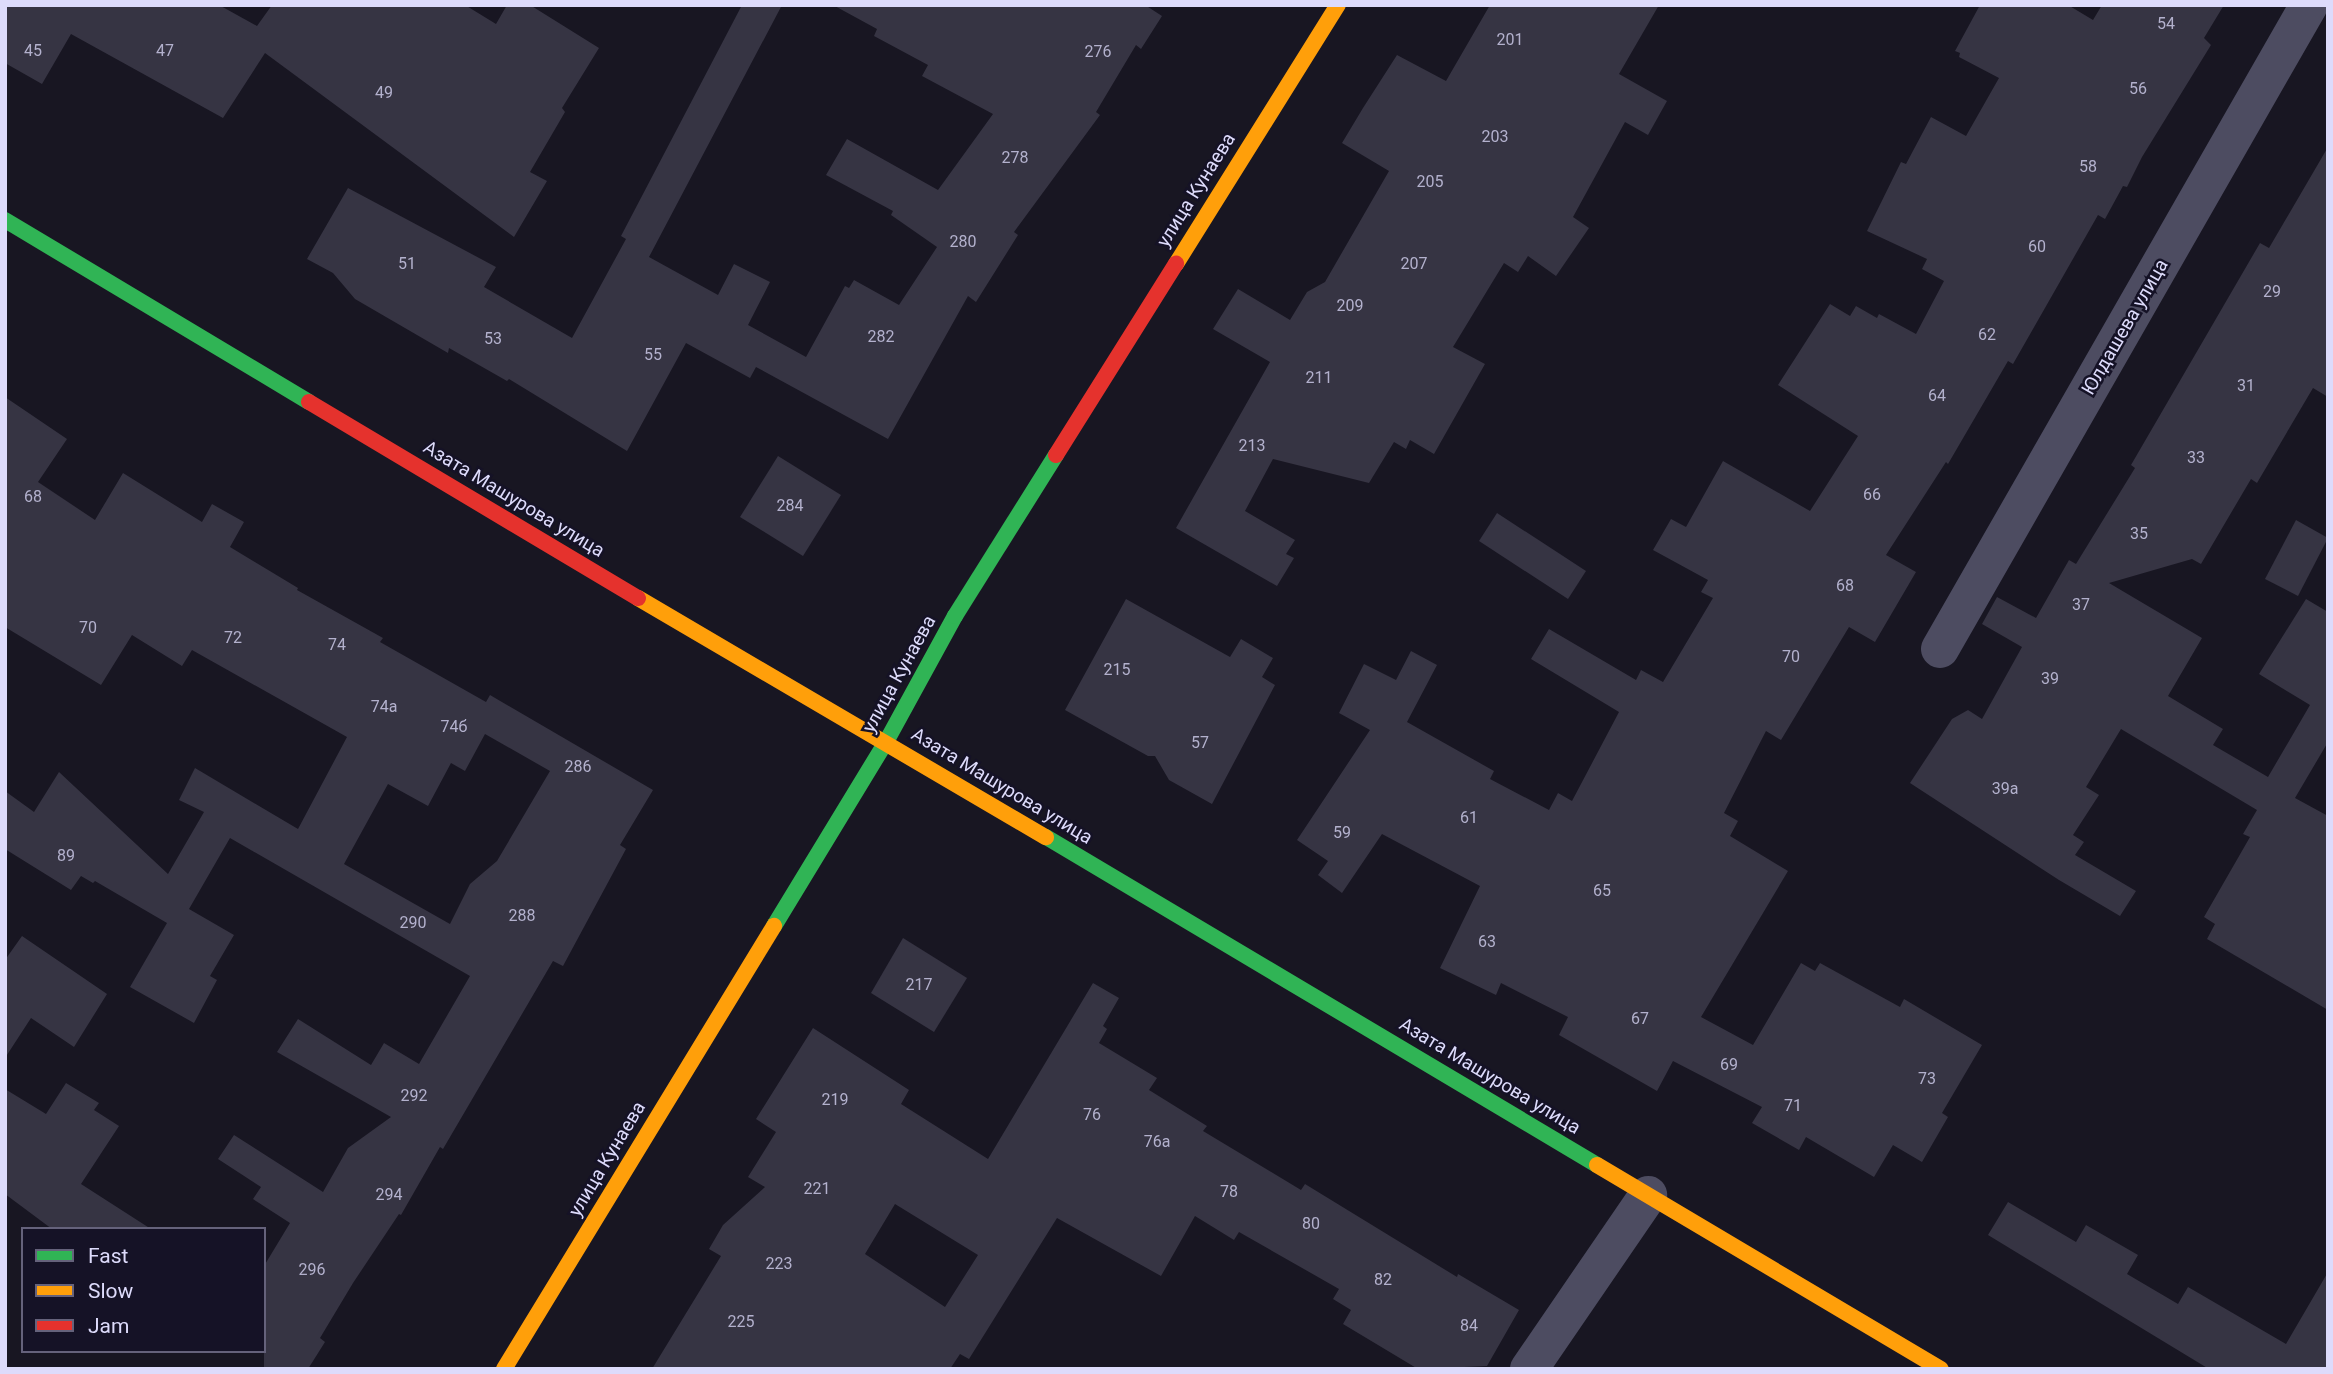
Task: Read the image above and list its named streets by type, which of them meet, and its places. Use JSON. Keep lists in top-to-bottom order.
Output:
{
  "streets": {
    "street": ["улица Кунаева", "Юлдашева улица", "Азата Машурова улица"]
  },
  "crossings": [
    ["улица Кунаева", "Азата Машурова улица"]
  ],
  "house_numbers": [
    "54",
    "201",
    "45",
    "47",
    "276",
    "56",
    "49",
    "203",
    "278",
    "58",
    "205",
    "280",
    "60",
    "51",
    "207",
    "29",
    "209",
    "62",
    "282",
    "53",
    "55",
    "211",
    "31",
    "64",
    "213",
    "33",
    "66",
    "68",
    "284",
    "35",
    "68",
    "37",
    "70",
    "72",
    "74",
    "70",
    "215",
    "39",
    "74а",
    "74б",
    "57",
    "286",
    "39а",
    "61",
    "59",
    "89",
    "65",
    "288",
    "290",
    "63",
    "217",
    "67",
    "69",
    "73",
    "292",
    "219",
    "71",
    "76",
    "76а",
    "221",
    "78",
    "294",
    "80",
    "223",
    "296",
    "82",
    "225",
    "84"
  ],
  "legend": ["Fast", "Slow", "Jam"]
}
